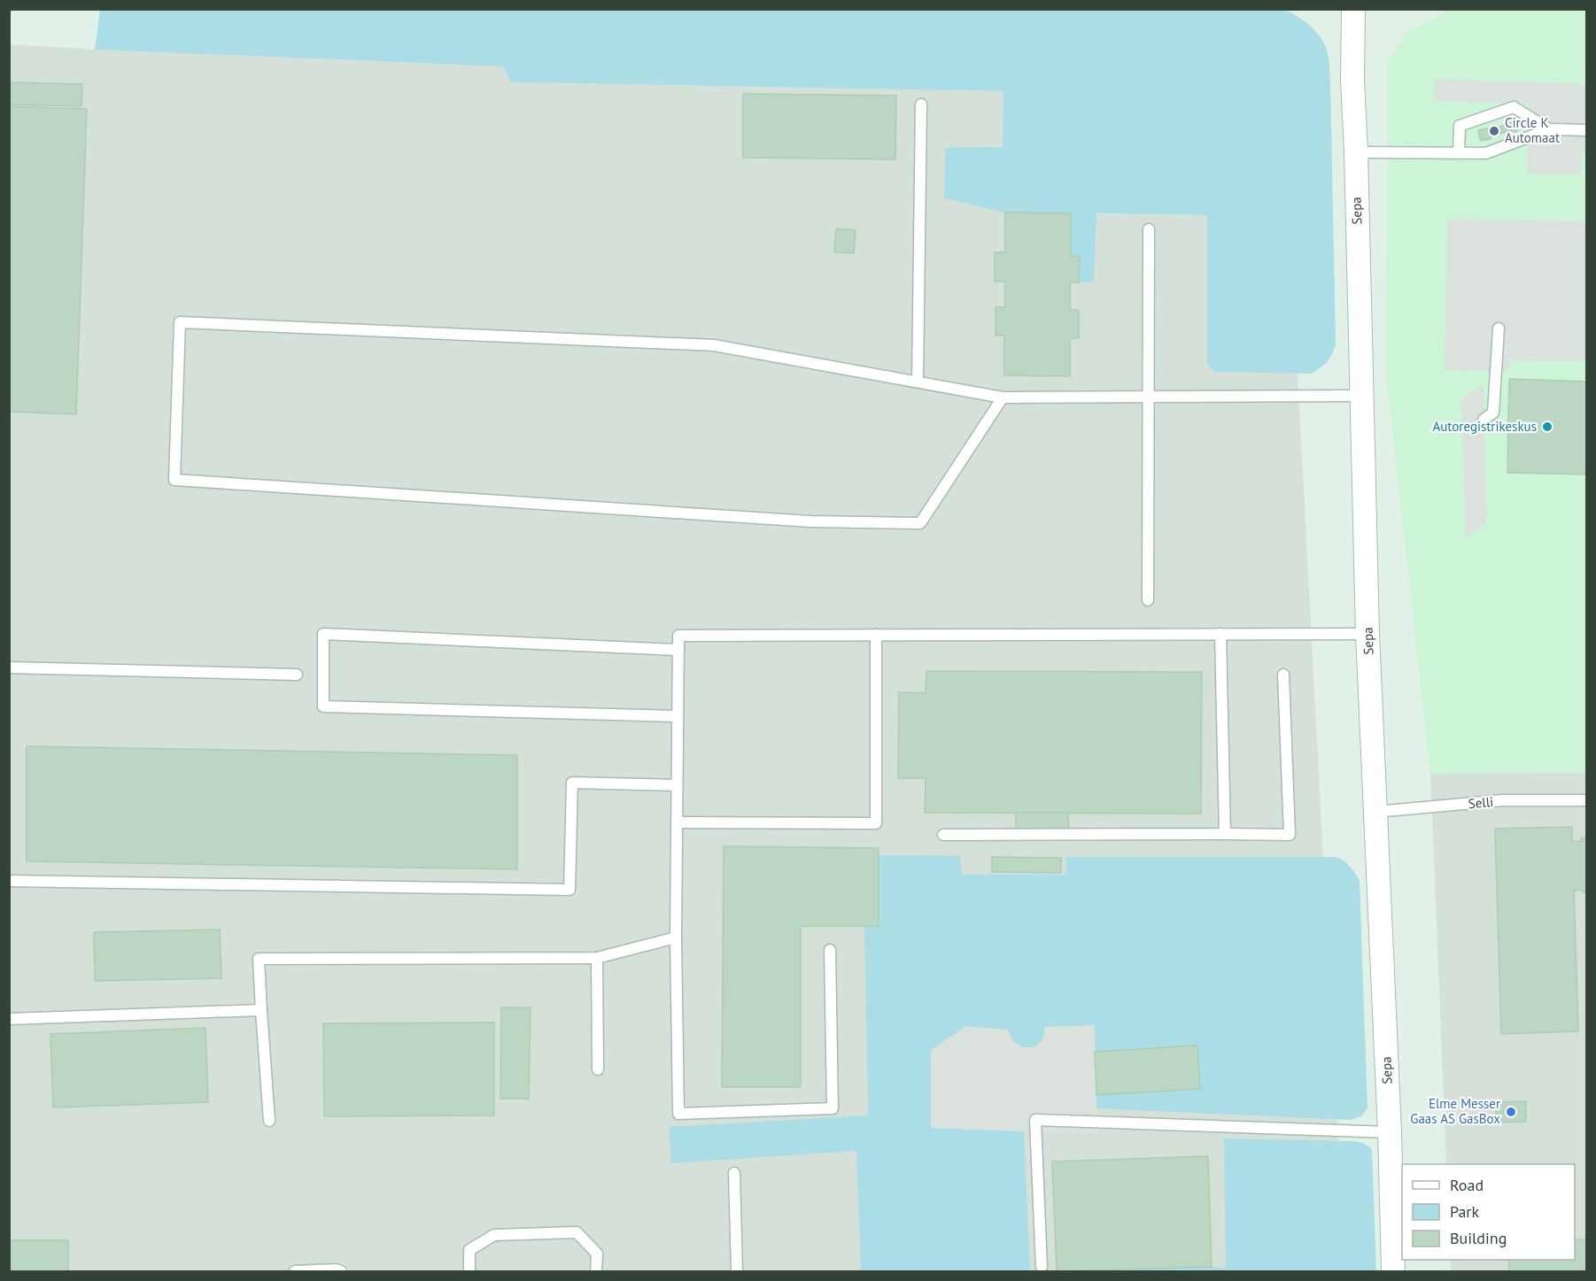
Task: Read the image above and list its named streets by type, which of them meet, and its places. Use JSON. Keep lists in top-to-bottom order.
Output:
{
  "streets": {
    "street": ["Sepa"],
    "lane": ["Selli"]
  },
  "crossings": [
    ["Sepa", "Selli"]
  ],
  "places": ["Circle K Automaat", "Autoregistrikeskus", "Elme Messer Gaas AS GasBox"],
  "legend": ["Road", "Park", "Building"]
}
